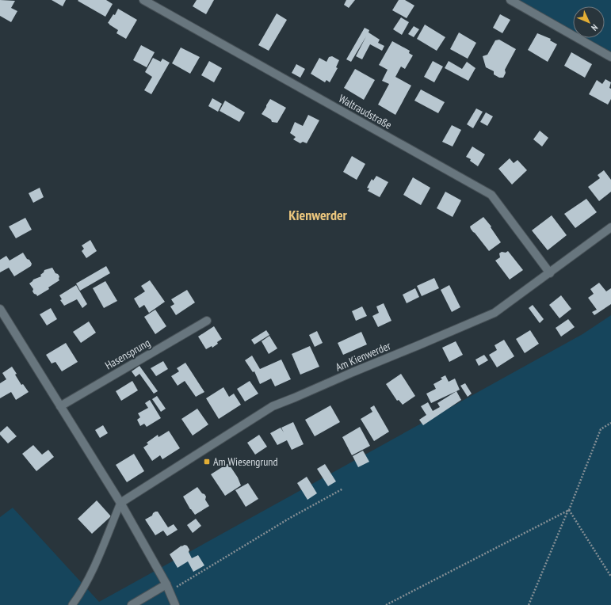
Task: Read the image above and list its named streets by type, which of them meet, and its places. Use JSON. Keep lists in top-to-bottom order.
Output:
{
  "streets": {
    "street": ["Waltraudstraße", "Hasensprung", "Am Kienwerder"]
  },
  "crossings": [
    ["Waltraudstraße", "Am Kienwerder"]
  ],
  "districts": ["Kienwerder"],
  "places": {
    "transit": ["Am Wiesengrund"]
  },
  "north": "bottom right"
}
